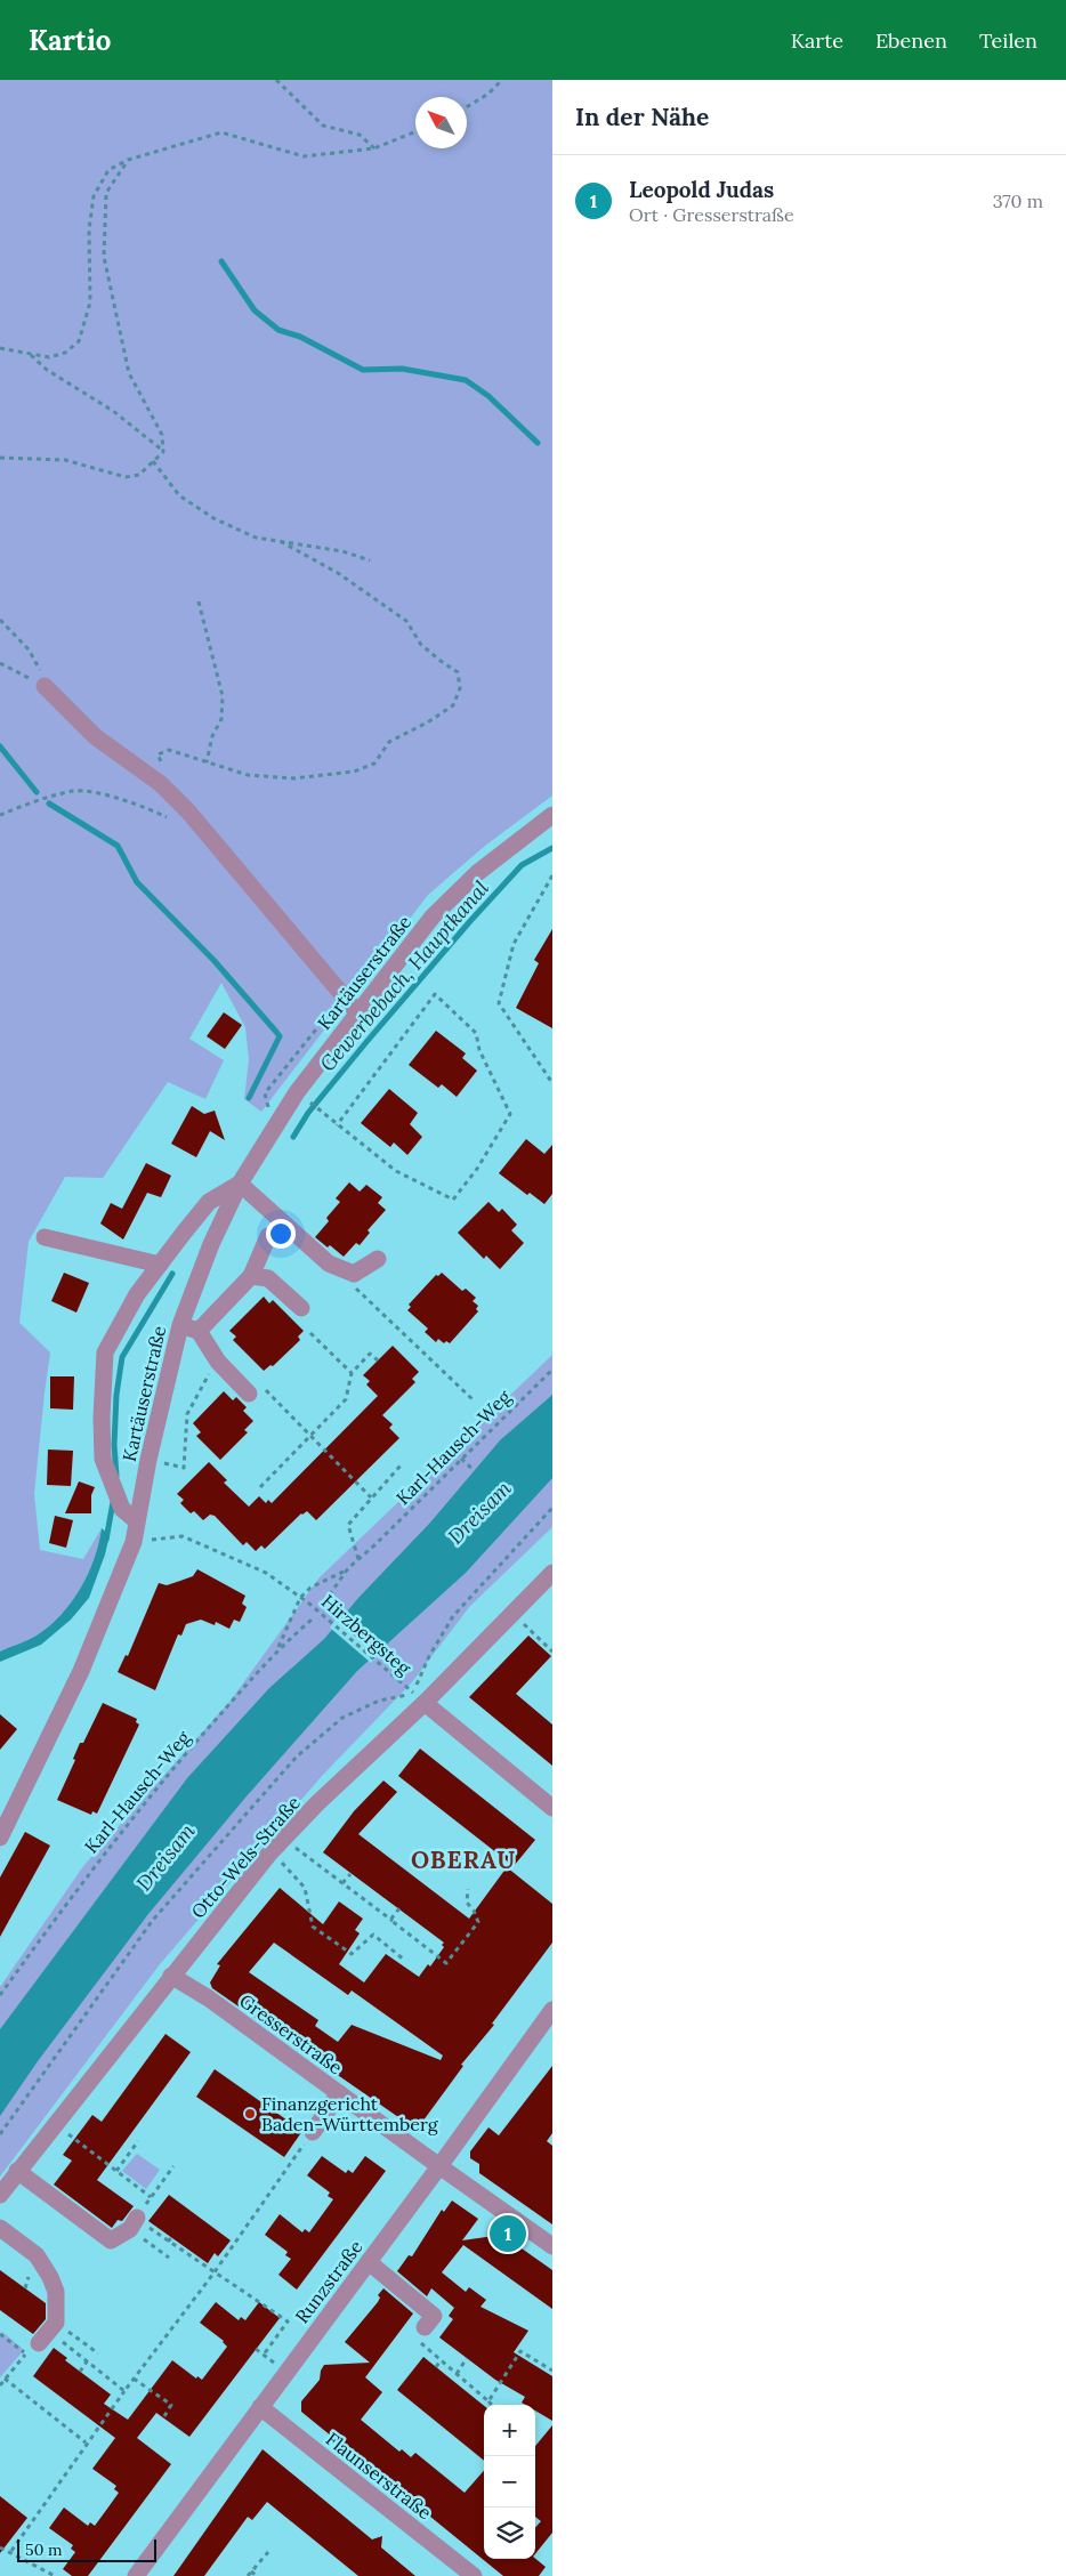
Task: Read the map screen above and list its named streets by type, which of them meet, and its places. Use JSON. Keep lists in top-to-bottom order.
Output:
{
  "streets": {
    "street": [
      "Kartäuserstraße",
      "Otto-Wels-Straße",
      "Gresserstraße",
      "Runzstraße",
      "Flaunserstraße"
    ],
    "path": ["Karl-Hausch-Weg", "Hirzbergsteg"]
  },
  "crossings": [
    ["Kartäuserstraße", "Hirzbergsteg"],
    ["Karl-Hausch-Weg", "Hirzbergsteg"],
    ["Hirzbergsteg", "Otto-Wels-Straße"],
    ["Otto-Wels-Straße", "Gresserstraße"],
    ["Gresserstraße", "Runzstraße"],
    ["Runzstraße", "Flaunserstraße"]
  ],
  "districts": ["OBERAU"],
  "water": ["Gewerbebach, Hauptkanal", "Dreisam"],
  "places": ["Finanzgericht Baden-Württemberg"],
  "scale_bar": "50 m",
  "north": "top left",
  "page": {
    "header": "Kartio",
    "nav": ["Karte", "Ebenen", "Teilen"],
    "heading": "In der Nähe",
    "list": [
      {
        "mark": "1",
        "name": "Leopold Judas",
        "note": "Ort · Gresserstraße",
        "value": "370 m"
      }
    ],
    "pins": "1",
    "map_buttons": ["+", "−"],
    "scale": "50 m"
  }
}
